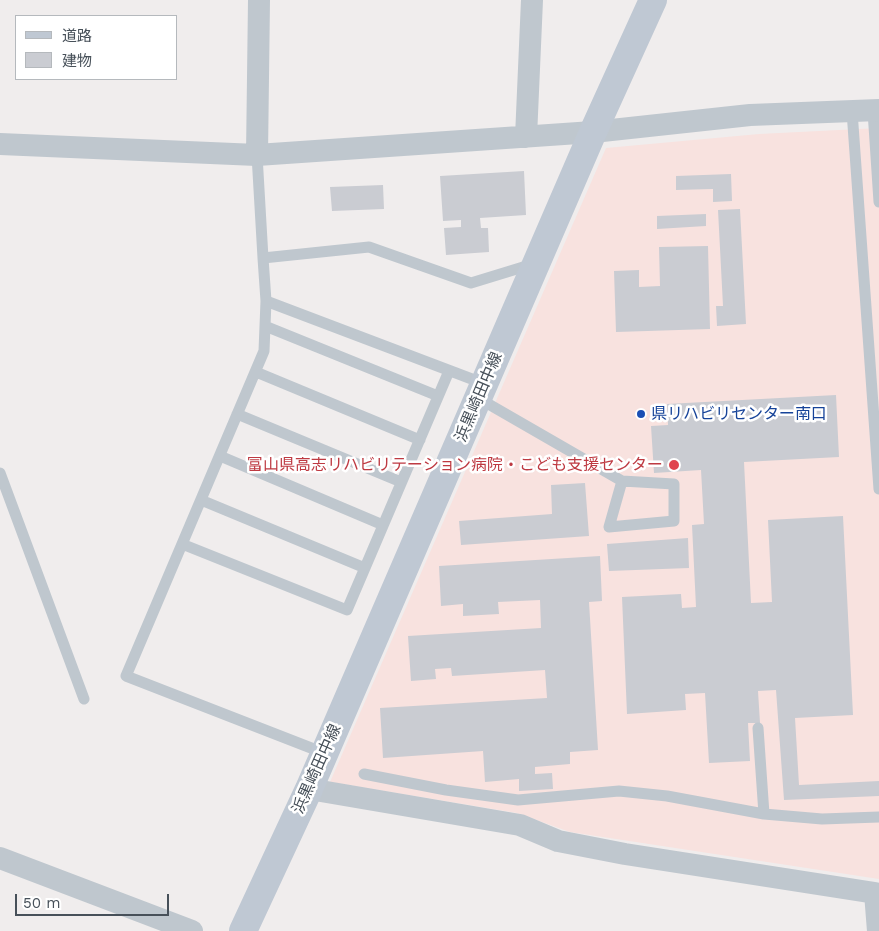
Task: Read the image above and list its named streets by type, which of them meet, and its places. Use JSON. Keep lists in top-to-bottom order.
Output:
{
  "streets": {
    "main road": ["浜黒崎田中線"]
  },
  "places": ["県リハビリセンター南口", "富山県高志リハビリテーション病院・こども支援センター"],
  "legend": ["道路", "建物"],
  "scale_bar": "50 m"
}
